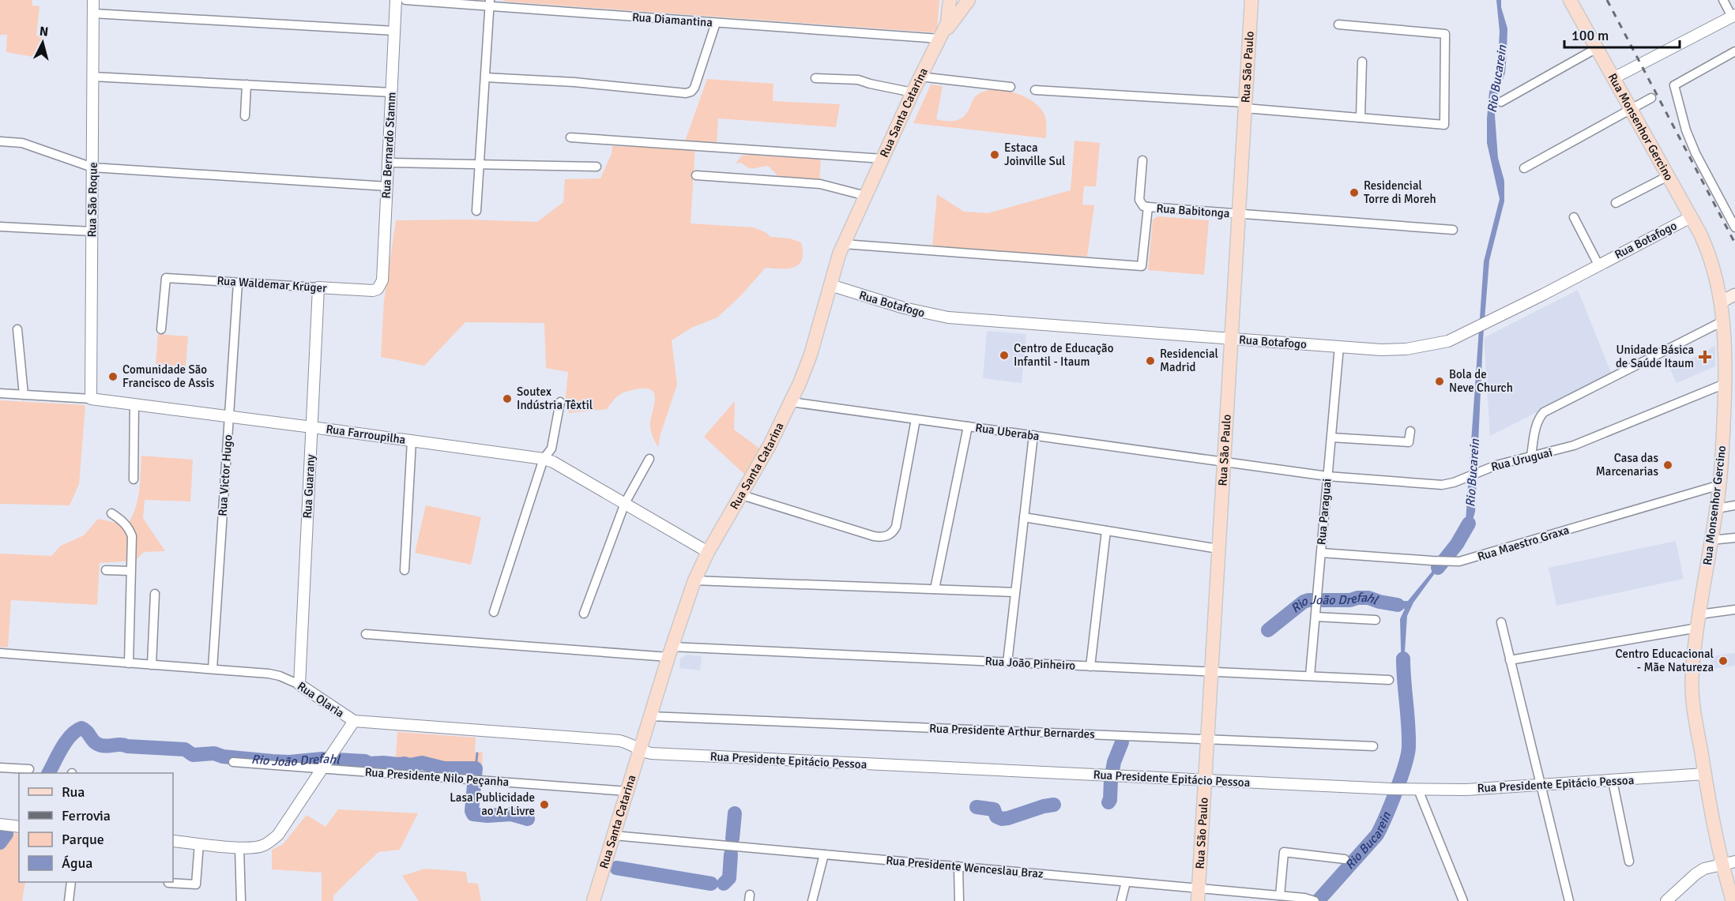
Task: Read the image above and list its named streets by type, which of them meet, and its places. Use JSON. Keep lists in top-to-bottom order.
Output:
{
  "streets": {
    "main road": ["Rua São Paulo", "Rua Santa Catarina", "Rua Monsenhor Gercino"],
    "street": [
      "Rua Diamantina",
      "Rua Bernardo Stamm",
      "Rua São Roque",
      "Rua Babitonga",
      "Rua Botafogo",
      "Rua Waldemar Krüger",
      "Rua Uberaba",
      "Rua Farroupilha",
      "Rua Uruguai",
      "Rua Victor Hugo",
      "Rua Guarany",
      "Rua Paraguai",
      "Rua Maestro Graxa",
      "Rua João Pinheiro",
      "Rua Olaria",
      "Rua Presidente Arthur Bernardes",
      "Rua Presidente Epitácio Pessoa",
      "Rua Presidente Nilo Peçanha",
      "Rua Presidente Wenceslau Braz"
    ]
  },
  "crossings": [
    ["Rua Diamantina", "Rua Santa Catarina"],
    ["Rua São Paulo", "Rua Babitonga"],
    ["Rua São Paulo", "Rua Botafogo"],
    ["Rua São Paulo", "Rua Uberaba"],
    ["Rua São Paulo", "Rua Uruguai"],
    ["Rua São Paulo", "Rua João Pinheiro"],
    ["Rua São Paulo", "Rua Presidente Arthur Bernardes"],
    ["Rua São Paulo", "Rua Presidente Epitácio Pessoa"],
    ["Rua São Paulo", "Rua Presidente Wenceslau Braz"],
    ["Rua Santa Catarina", "Rua Babitonga"],
    ["Rua Santa Catarina", "Rua Botafogo"],
    ["Rua Santa Catarina", "Rua Uberaba"],
    ["Rua Santa Catarina", "Rua Farroupilha"],
    ["Rua Santa Catarina", "Rua João Pinheiro"],
    ["Rua Santa Catarina", "Rua Olaria"],
    ["Rua Santa Catarina", "Rua Presidente Arthur Bernardes"],
    ["Rua Santa Catarina", "Rua Presidente Epitácio Pessoa"],
    ["Rua Santa Catarina", "Rua Presidente Nilo Peçanha"],
    ["Rua Santa Catarina", "Rua Presidente Wenceslau Braz"],
    ["Rua Monsenhor Gercino", "Rua Botafogo"],
    ["Rua Monsenhor Gercino", "Rua Uruguai"],
    ["Rua Monsenhor Gercino", "Rua Maestro Graxa"],
    ["Rua Monsenhor Gercino", "Rua Presidente Epitácio Pessoa"],
    ["Rua Bernardo Stamm", "Rua Waldemar Krüger"],
    ["Rua São Roque", "Rua Farroupilha"],
    ["Rua Botafogo", "Rua Paraguai"],
    ["Rua Waldemar Krüger", "Rua Victor Hugo"],
    ["Rua Waldemar Krüger", "Rua Guarany"],
    ["Rua Uberaba", "Rua Uruguai"],
    ["Rua Farroupilha", "Rua Victor Hugo"],
    ["Rua Farroupilha", "Rua Guarany"],
    ["Rua Uruguai", "Rua Paraguai"],
    ["Rua Victor Hugo", "Rua Olaria"],
    ["Rua Guarany", "Rua Olaria"],
    ["Rua Paraguai", "Rua Maestro Graxa"],
    ["Rua Paraguai", "Rua João Pinheiro"],
    ["Rua Olaria", "Rua Presidente Epitácio Pessoa"]
  ],
  "water": ["Rio Bucarein", "Rio João Drefahl"],
  "places": {
    "other": [
      "Estaca Joinville Sul",
      "Residencial Torre di Moreh",
      "Centro de Educação Infantil - Itaum",
      "Residencial Madrid",
      "Comunidade São Francisco de Assis",
      "Bola de Neve Church",
      "Soutex Indústria Têxtil",
      "Casa das Marcenarias",
      "Centro Educacional - Mãe Natureza",
      "Lasa Publicidade ao Ar Livre"
    ],
    "health": ["Unidade Básica de Saúde Itaum"]
  },
  "legend": [
    "Rua",
    "Ferrovia",
    "Parque",
    "Água"
  ],
  "scale_bar": "100 m",
  "north": "top"
}
